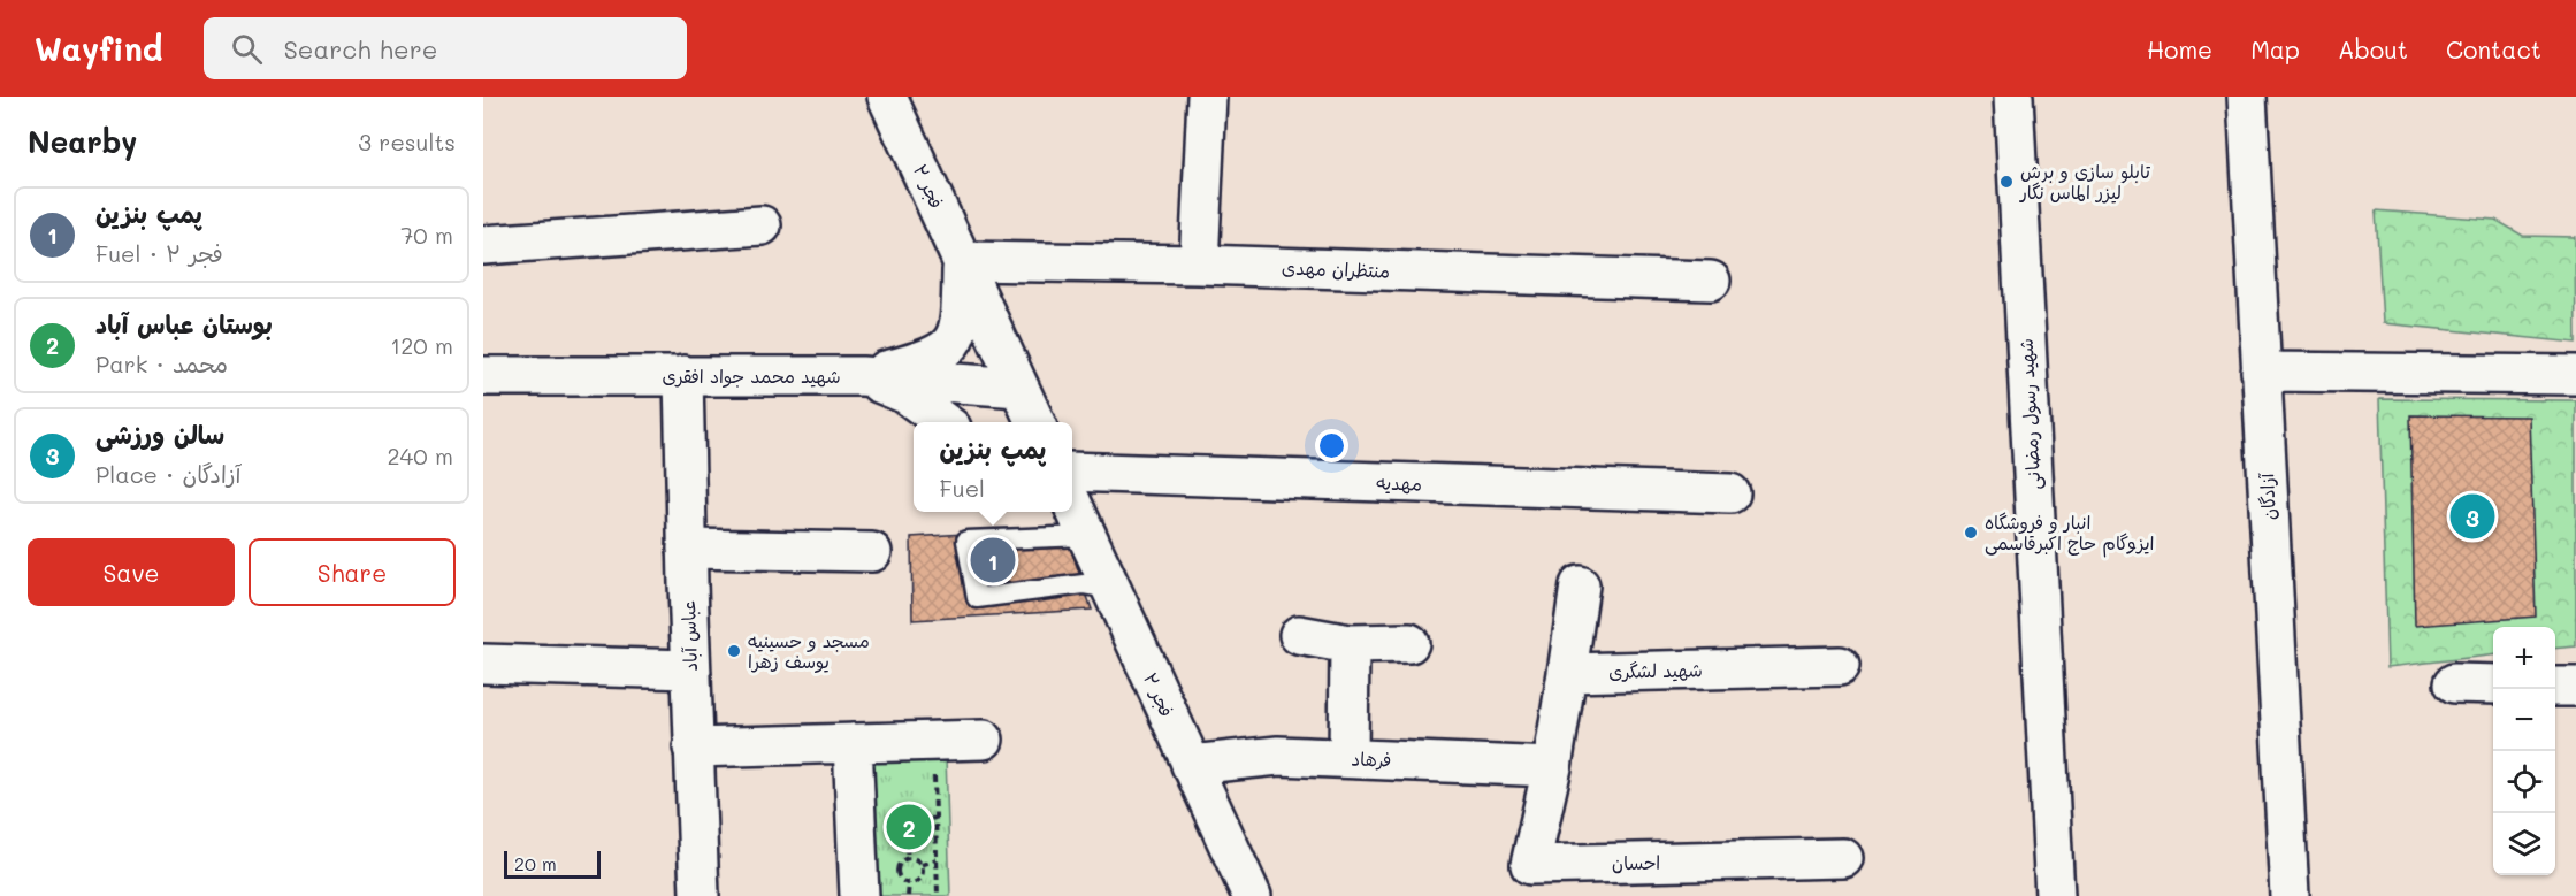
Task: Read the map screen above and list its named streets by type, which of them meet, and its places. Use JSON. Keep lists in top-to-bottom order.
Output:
{
  "streets": {
    "street": [
      "فجر ۲",
      "منتظران مهدی",
      "شهید محمد جواد افقری",
      "شهید رسول رمضانی",
      "مهدیه",
      "آزادگان",
      "عباس آباد",
      "شهید لشگری",
      "فرهاد",
      "احسان"
    ]
  },
  "crossings": [
    ["فجر ۲", "منتظران مهدی"],
    ["فجر ۲", "شهید محمد جواد افقری"],
    ["فجر ۲", "مهدیه"],
    ["فجر ۲", "فرهاد"],
    ["شهید محمد جواد افقری", "عباس آباد"],
    ["فرهاد", "احسان"]
  ],
  "places": ["تابلو سازی و برش لیزر الماس نگار", "انبار و فروشگاه ایزوگام حاج اکبرقاسمی", "مسجد و حسینیه یوسف زهرا"],
  "scale_bar": "20 m",
  "page": {
    "header": "Wayfind",
    "search": "Search here",
    "nav": [
      "Home",
      "Map",
      "About",
      "Contact"
    ],
    "heading": ["Nearby", "3 results"],
    "list": [
      {
        "mark": "1",
        "name": "پمپ بنزین",
        "note": "Fuel · فجر ۲",
        "value": "70 m"
      },
      {
        "mark": "2",
        "name": "بوستان عباس آباد",
        "note": "Park · محمد",
        "value": "120 m"
      },
      {
        "mark": "3",
        "name": "سالن ورزشی",
        "note": "Place · آزادگان",
        "value": "240 m"
      }
    ],
    "popup": ["پمپ بنزین", "Fuel"],
    "pins": ["3", "1", "2"],
    "buttons": ["Save", "Share"],
    "map_buttons": ["+", "−"],
    "scale": "20 m"
  }
}
